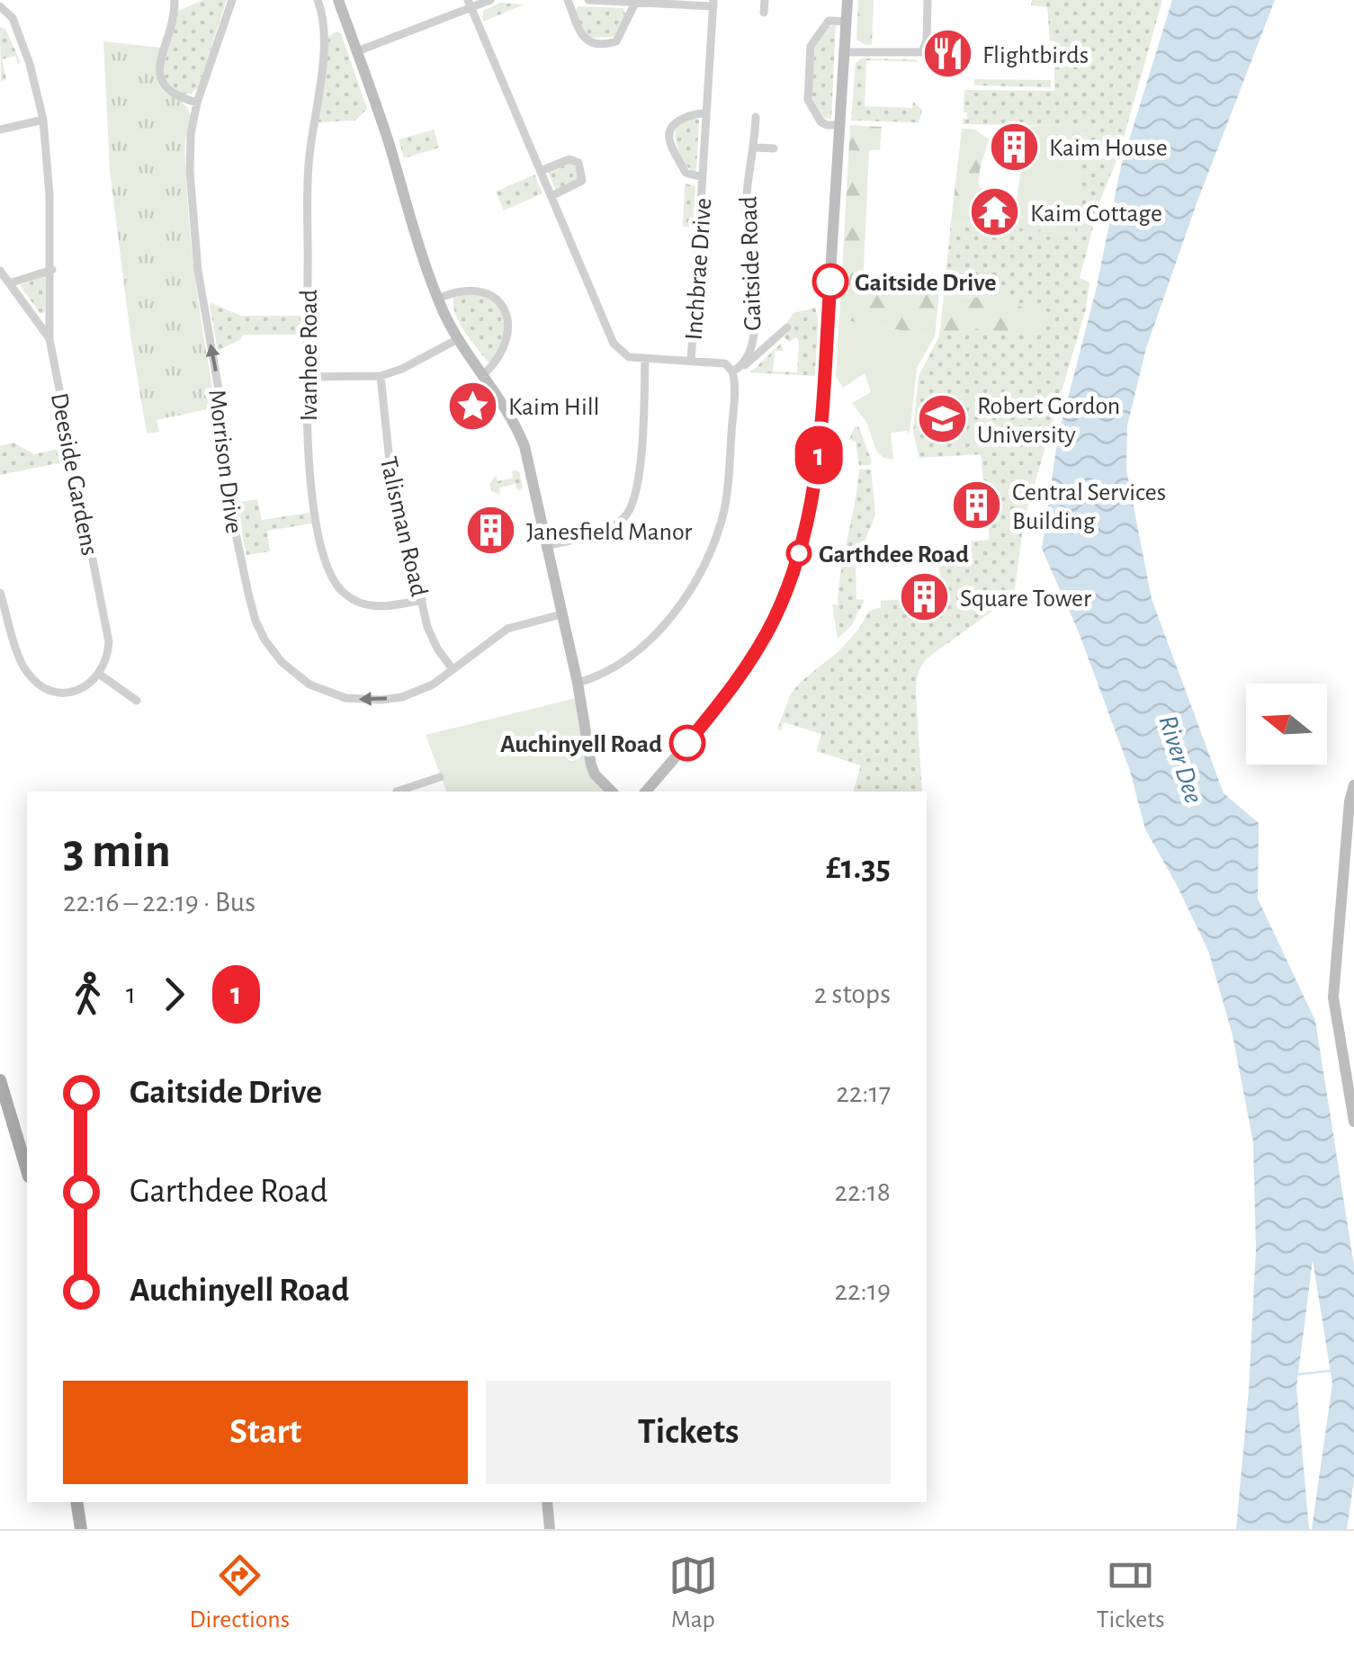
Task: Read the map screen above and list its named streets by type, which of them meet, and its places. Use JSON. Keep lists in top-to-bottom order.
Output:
{
  "streets": {
    "street": [
      "Gaitside Road",
      "Inchbrae Drive",
      "Ivanhoe Road",
      "Morrison Drive",
      "Deeside Gardens",
      "Talisman Road"
    ]
  },
  "crossings": [
    ["Ivanhoe Road", "Talisman Road"],
    ["Morrison Drive", "Talisman Road"]
  ],
  "one_way": ["Morrison Drive"],
  "water": ["River Dee"],
  "places": {
    "restaurant": ["Flightbirds"],
    "building": [
      "Kaim House",
      "Central Services Building",
      "Janesfield Manor",
      "Square Tower"
    ],
    "temple": ["Kaim Cottage"],
    "other": ["Gaitside Drive", "Garthdee Road", "Auchinyell Road"],
    "place": ["Kaim Hill"],
    "school or university": ["Robert Gordon University"]
  },
  "lines": ["bus line 1"],
  "north": "left",
  "page": {
    "on_map": "1",
    "heading": ["3 min", "22:16 – 22:19 · Bus", "£1.35"],
    "legs": ["1", "1", "2 stops"],
    "list": [
      {
        "name": "Gaitside Drive",
        "value": "22:17"
      },
      {
        "name": "Garthdee Road",
        "value": "22:18"
      },
      {
        "name": "Auchinyell Road",
        "value": "22:19"
      }
    ],
    "buttons": ["Start", "Tickets"],
    "tabs": ["Directions", "Map", "Tickets"]
  }
}
